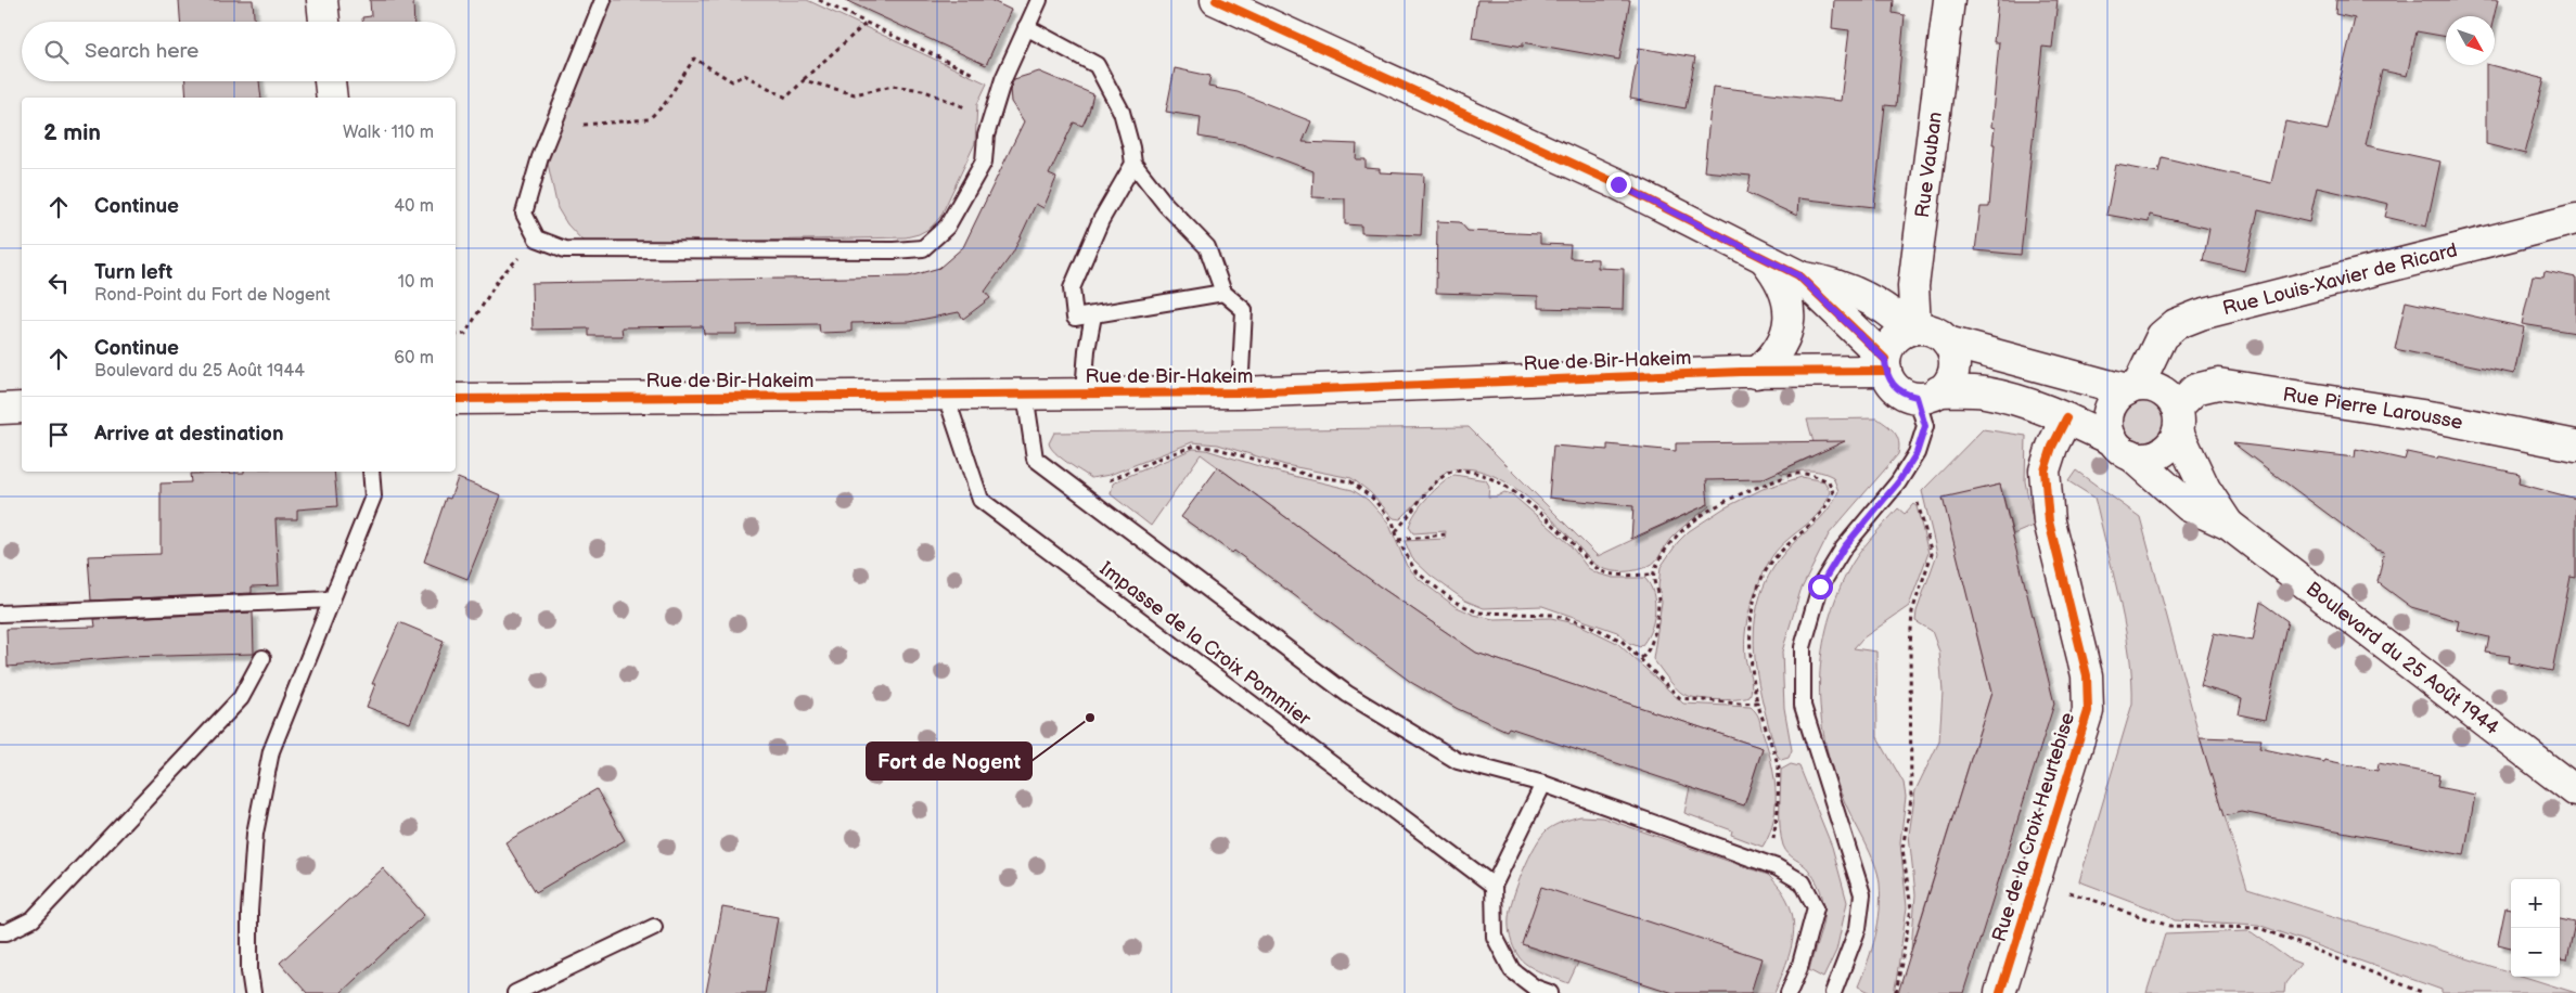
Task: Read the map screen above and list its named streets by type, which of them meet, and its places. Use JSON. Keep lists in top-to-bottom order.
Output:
{
  "streets": {
    "street": [
      "Rue Vauban",
      "Rue Louis-Xavier de Ricard",
      "Rue de Bir-Hakeim",
      "Rue Pierre Larousse",
      "Boulevard du 25 Août 1944",
      "Rue de la Croix Heurtebise"
    ],
    "lane": ["Impasse de la Croix Pommier"]
  },
  "crossings": [
    ["Rue Vauban", "Rue de Bir-Hakeim"],
    ["Rue Vauban", "Boulevard du 25 Août 1944"],
    ["Rue Louis-Xavier de Ricard", "Rue Pierre Larousse"],
    ["Rue Louis-Xavier de Ricard", "Boulevard du 25 Août 1944"],
    ["Rue de Bir-Hakeim", "Impasse de la Croix Pommier"],
    ["Rue de Bir-Hakeim", "Boulevard du 25 Août 1944"],
    ["Rue Pierre Larousse", "Boulevard du 25 Août 1944"],
    ["Boulevard du 25 Août 1944", "Rue de la Croix Heurtebise"]
  ],
  "places": ["Fort de Nogent"],
  "north": "bottom right",
  "page": {
    "search": "Search here",
    "heading": ["2 min", "Walk · 110 m"],
    "list": [
      ["Continue", "40 m"],
      ["Turn left", "Rond-Point du Fort de Nogent", "10 m"],
      ["Continue", "Boulevard du 25 Août 1944", "60 m"],
      "Arrive at destination"
    ],
    "map_buttons": ["+", "−"]
  }
}
